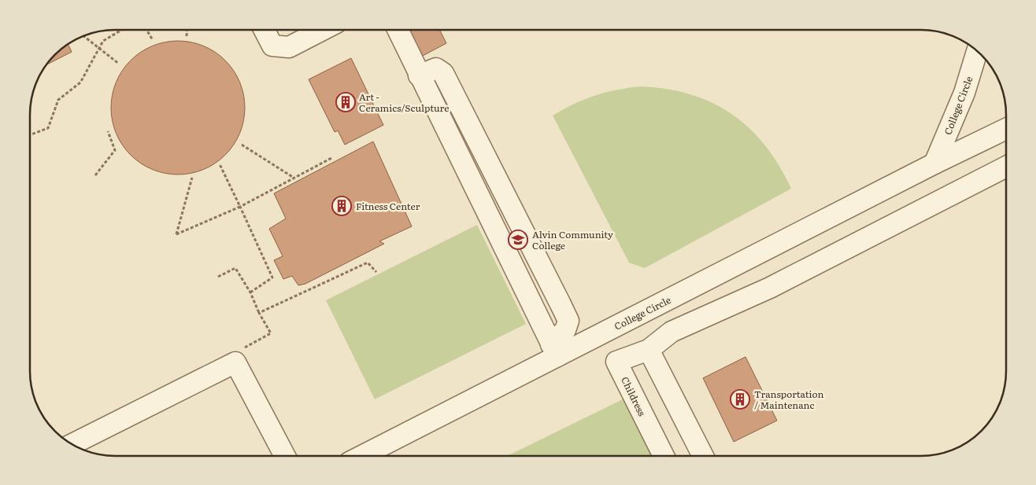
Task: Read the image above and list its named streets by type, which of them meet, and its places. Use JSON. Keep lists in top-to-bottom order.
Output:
{
  "streets": {
    "street": ["College Circle", "Childress"]
  },
  "places": {
    "building": ["Art - Ceramics/Sculpture", "Fitness Center", "Transportation / Maintenanc"],
    "school or university": ["Alvin Community College"]
  }
}
